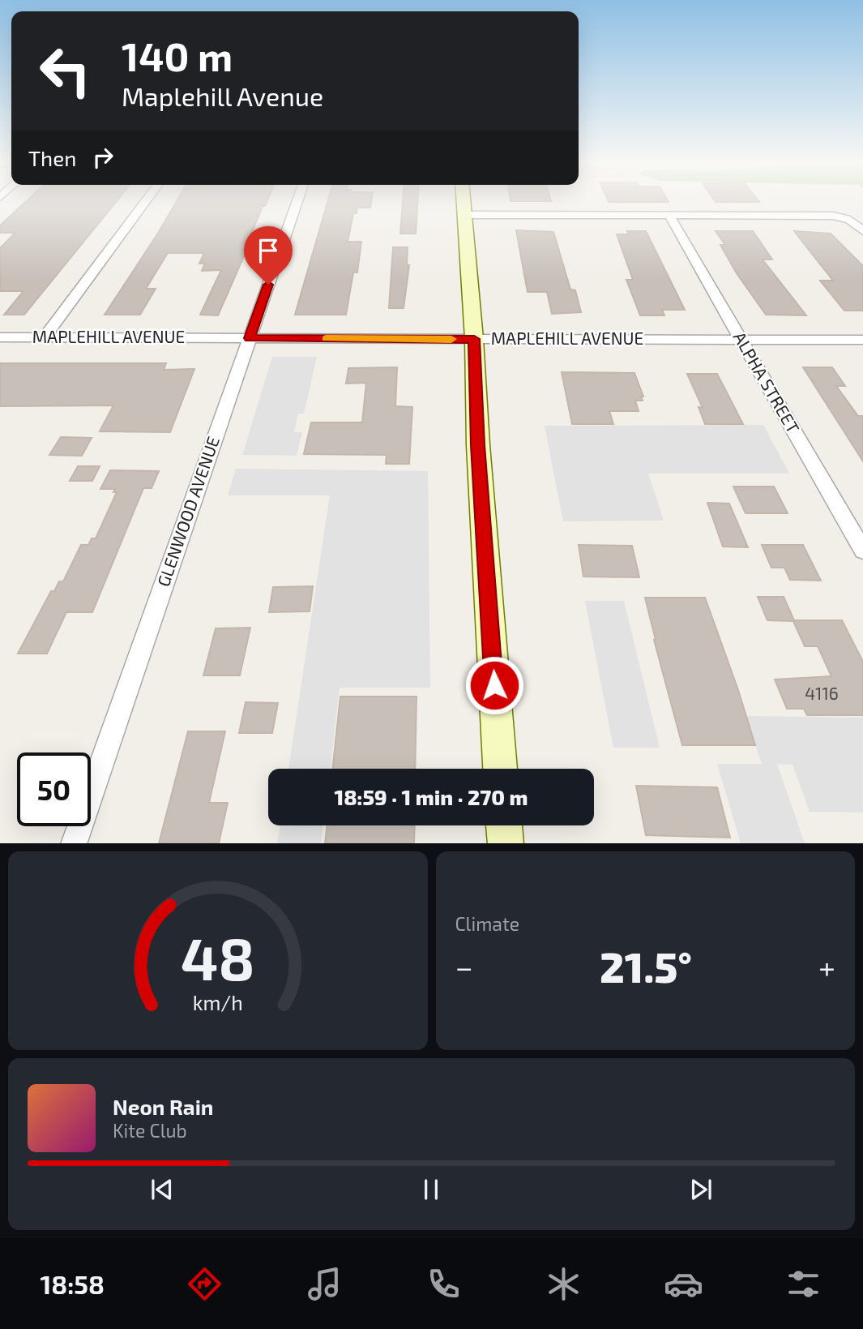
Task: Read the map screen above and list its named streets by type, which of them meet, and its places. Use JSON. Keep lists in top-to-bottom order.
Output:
{
  "streets": {
    "street": ["MAPLEHILL AVENUE", "ALPHA STREET", "GLENWOOD AVENUE"]
  },
  "crossings": [
    ["MAPLEHILL AVENUE", "ALPHA STREET"],
    ["MAPLEHILL AVENUE", "GLENWOOD AVENUE"]
  ],
  "house_numbers": ["4116"],
  "page": {
    "turn": ["140 m", "Maplehill Avenue"],
    "then": "Then",
    "limit": "50",
    "trip": "18:59 · 1 min · 270 m",
    "tile": "Climate",
    "heat": ["−", "21.5°", "+"],
    "song": ["Neon Rain", "Kite Club"],
    "tabs": "18:58",
    "gauge": ["48", "km/h"]
  }
}
